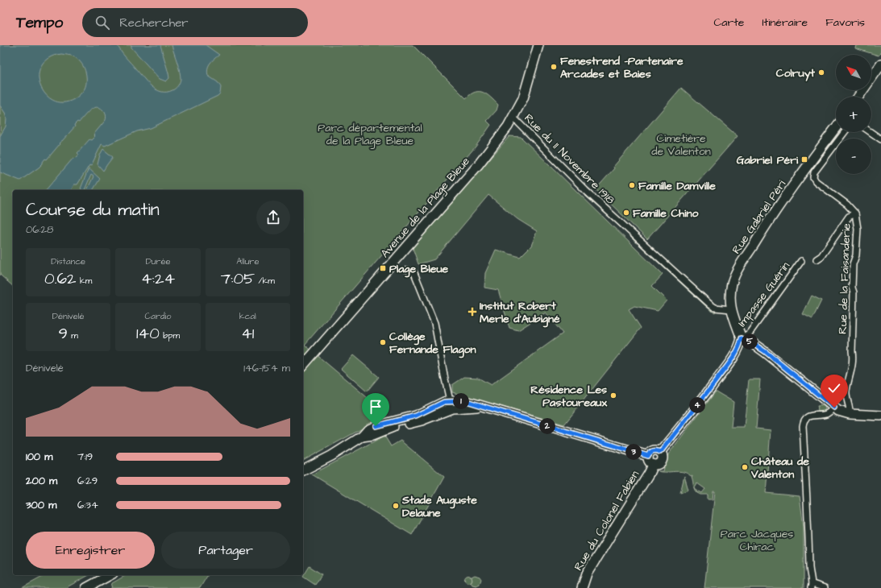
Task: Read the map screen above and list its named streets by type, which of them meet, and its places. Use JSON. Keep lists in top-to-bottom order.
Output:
{
  "streets": {
    "street": [
      "Rue du 11 Novembre 1918",
      "Avenue de la Plage Bleue",
      "Rue Gabriel Péri",
      "Rue de la Faisanderie",
      "Impasse Guérin",
      "Rue du Colonel Fabien"
    ]
  },
  "crossings": [
    ["Rue du 11 Novembre 1918", "Avenue de la Plage Bleue"],
    ["Rue du 11 Novembre 1918", "Rue Gabriel Péri"],
    ["Rue Gabriel Péri", "Rue de la Faisanderie"],
    ["Rue Gabriel Péri", "Impasse Guérin"]
  ],
  "parks": ["Parc départemental de la Plage Bleue", "Cimetière de Valenton", "Parc Jacques Chirac"],
  "places": {
    "other": [
      "Fenestrend -Partenaire Arcades et Baies",
      "Colruyt",
      "Famille Damville",
      "Famille Chino",
      "Collège Fernande Flagon",
      "Résidence Les Pastoureaux",
      "Château de Valenton",
      "Stade Auguste Delaune"
    ],
    "transit": ["Gabriel Péri", "Plage Bleue"],
    "health": ["Institut Robert Merle d'Aubigné"]
  },
  "north": "top left",
  "page": {
    "header": "Tempo",
    "search": "Rechercher",
    "nav": ["Carte", "Itinéraire", "Favoris"],
    "map_buttons": ["+", "−"],
    "heading": ["Course du matin", "06:28"],
    "stats": [
      ["Distance", "0.62 km"],
      ["Durée", "4:24"],
      ["Allure", "7:05 /km"],
      ["Dénivelé", "9 m"],
      ["Cardio", "140 bpm"],
      ["kcal", "41"]
    ],
    "pins": [
      "5",
      "1",
      "4",
      "2",
      "3"
    ],
    "chart": ["Dénivelé", "146–154 m"],
    "list": [
      {
        "name": "100 m",
        "note": "7:19"
      },
      {
        "name": "200 m",
        "note": "6:29"
      },
      {
        "name": "300 m",
        "note": "6:34"
      }
    ],
    "buttons": ["Enregistrer", "Partager"]
  }
}
